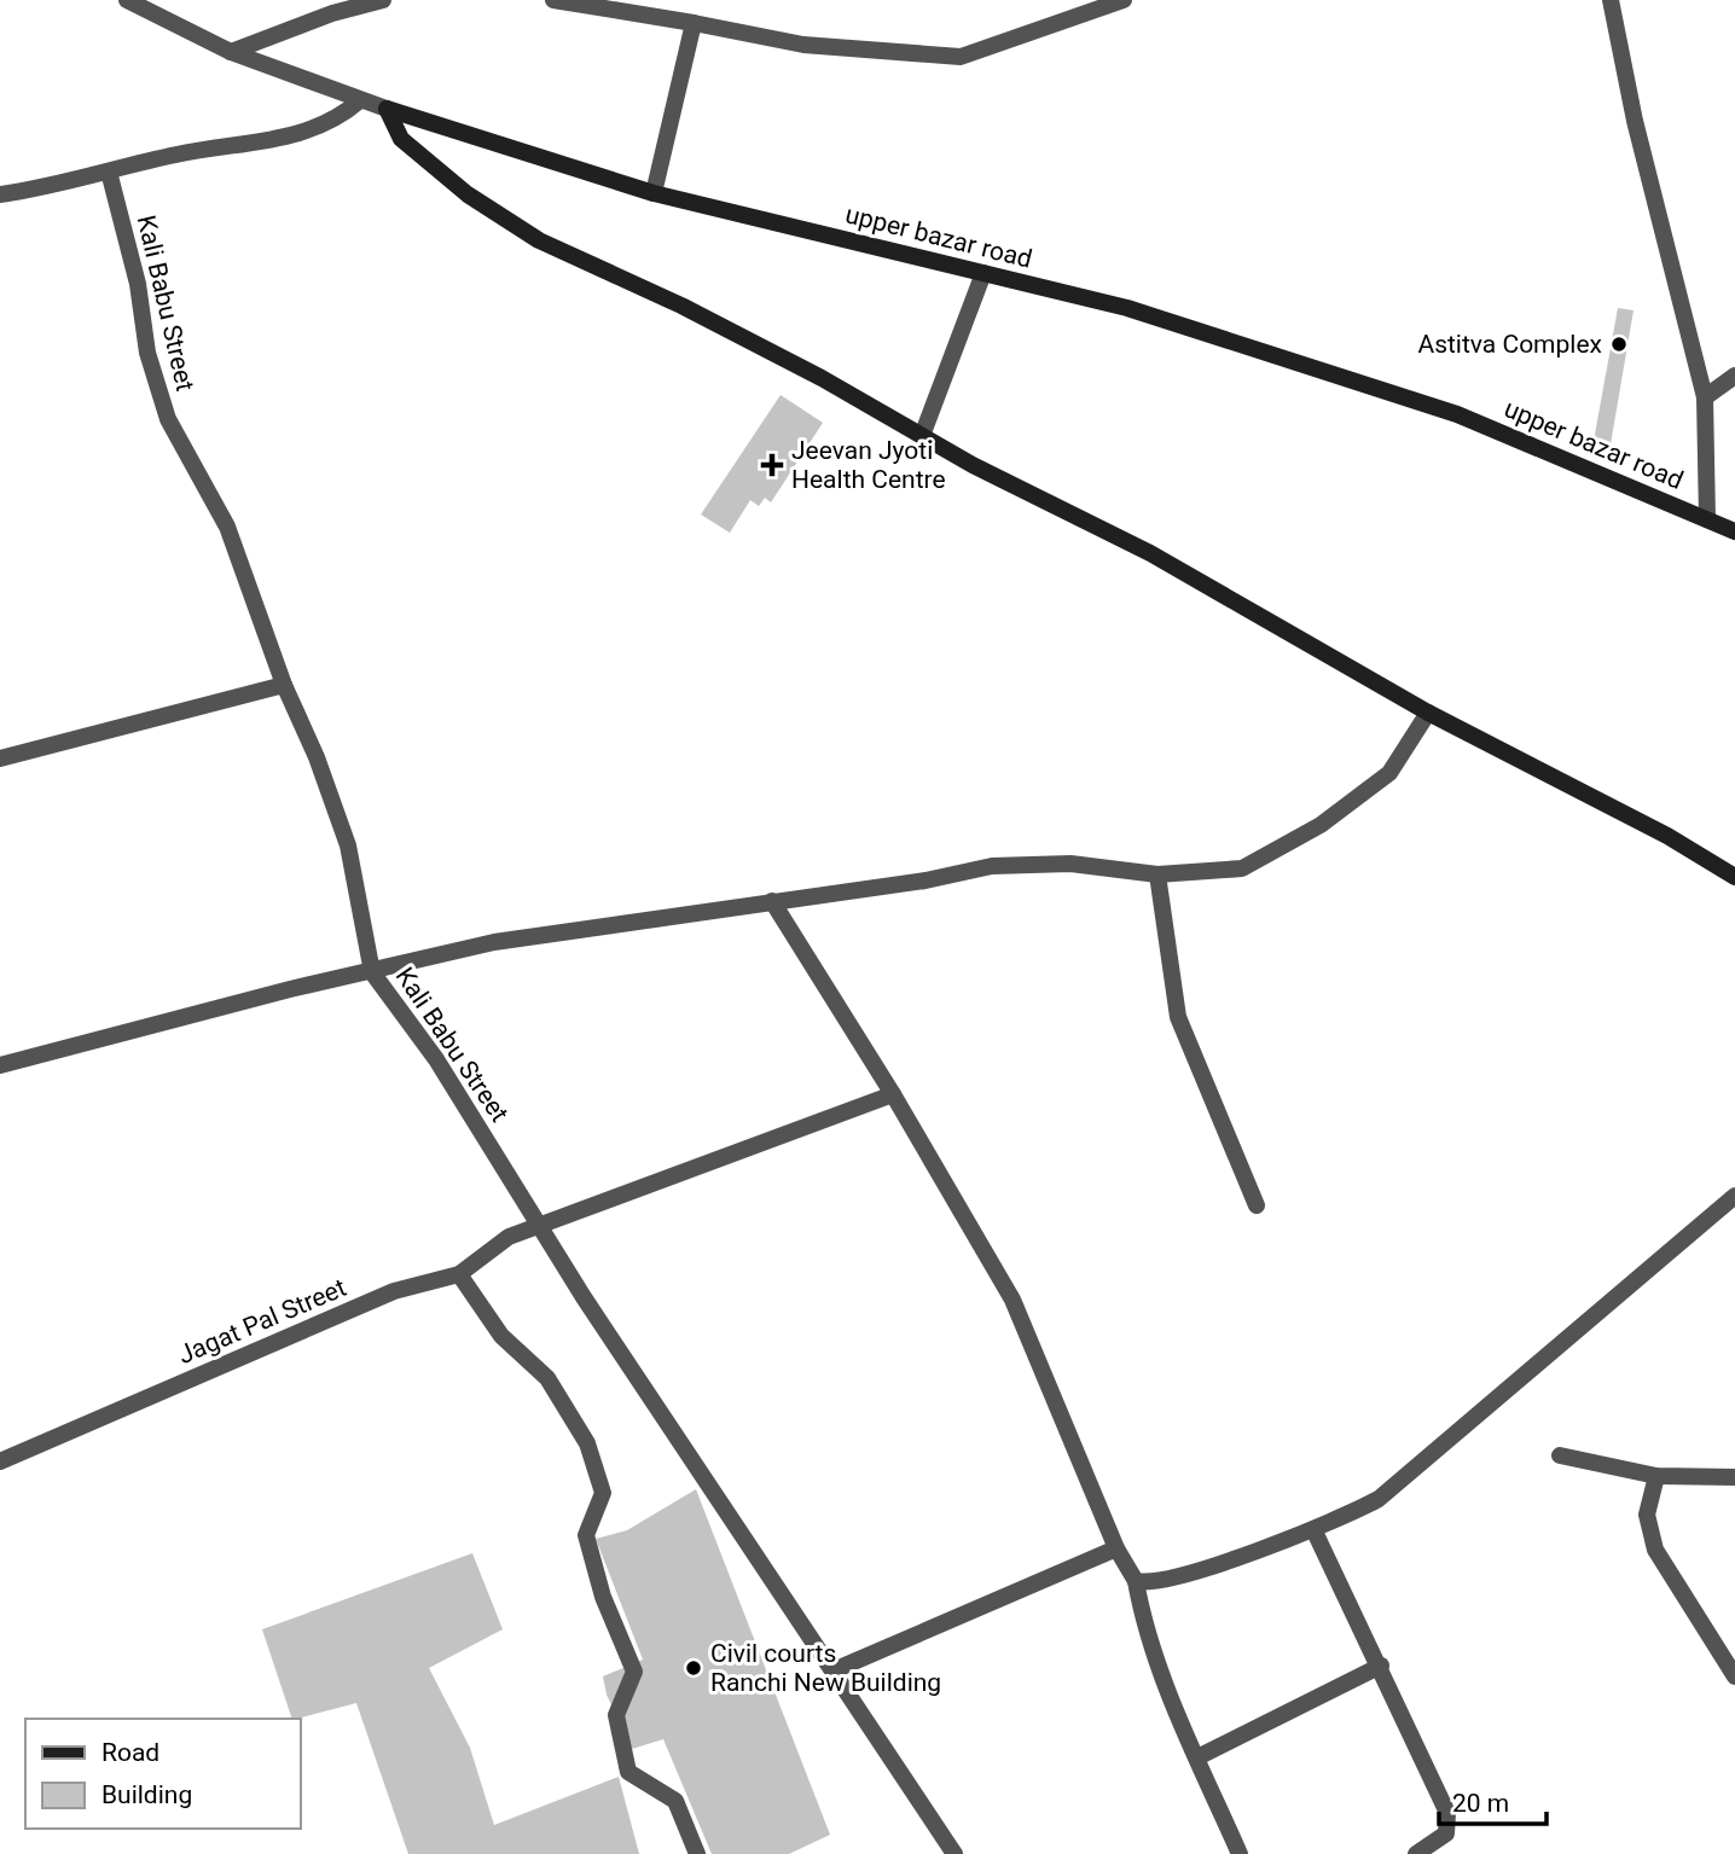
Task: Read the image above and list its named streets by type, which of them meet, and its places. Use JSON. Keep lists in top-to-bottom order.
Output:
{
  "streets": {
    "main road": ["upper bazar road"],
    "street": ["Kali Babu Street", "Jagat Pal Street"]
  },
  "crossings": [
    ["Kali Babu Street", "Jagat Pal Street"]
  ],
  "places": {
    "other": ["Astitva Complex", "Civil courts Ranchi New Building"],
    "health": ["Jeevan Jyoti Health Centre"]
  },
  "legend": ["Road", "Building"],
  "scale_bar": "20 m"
}
